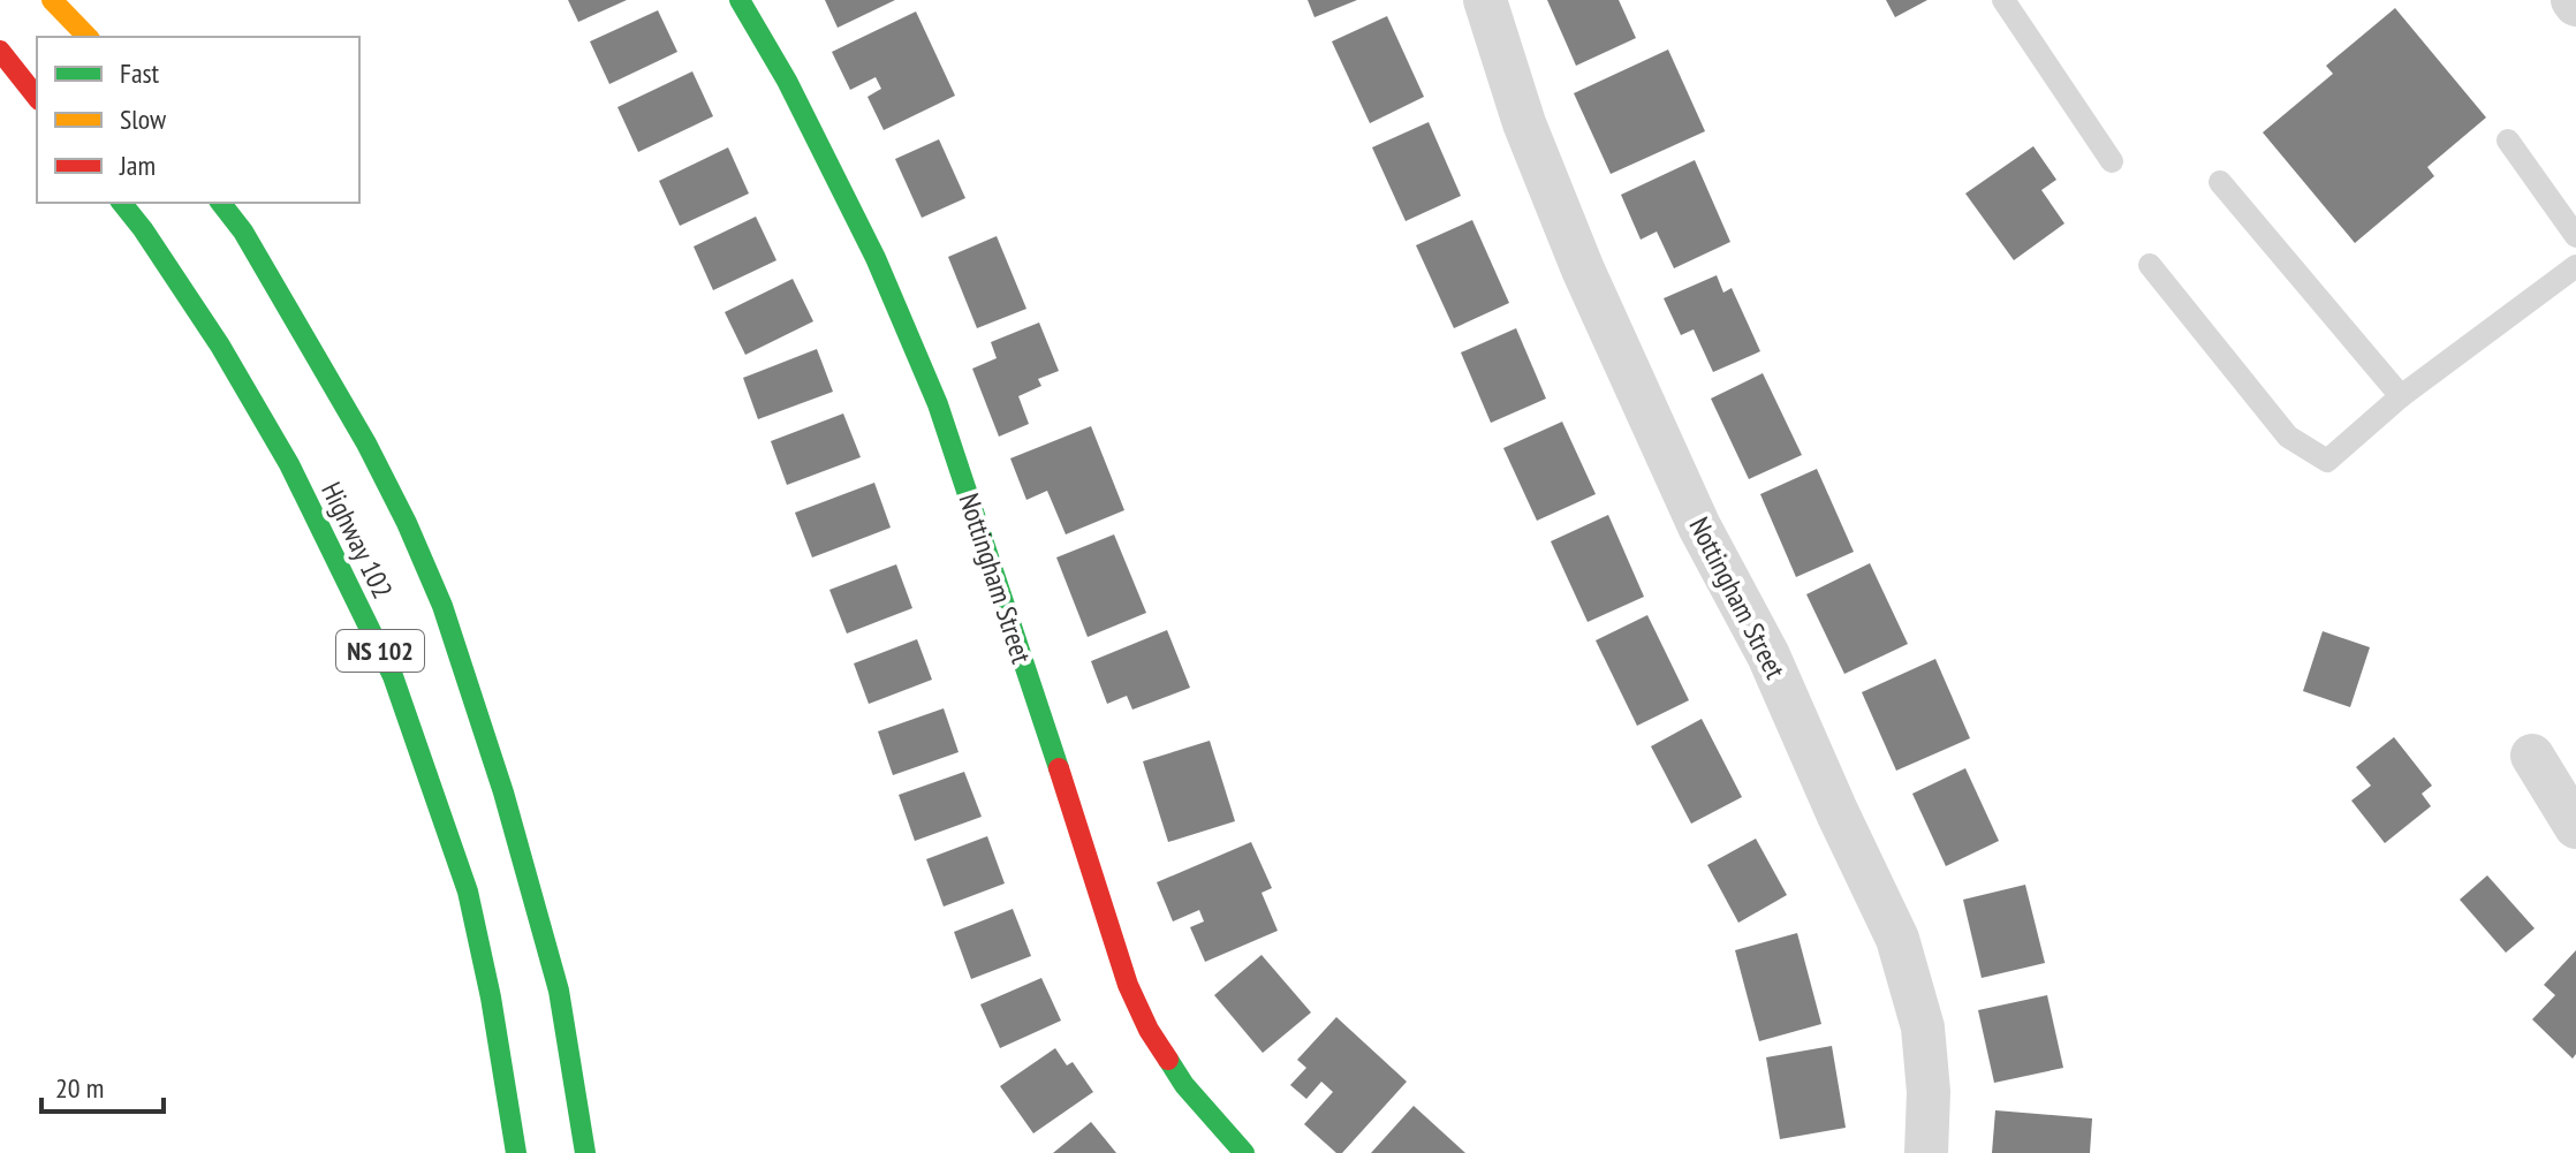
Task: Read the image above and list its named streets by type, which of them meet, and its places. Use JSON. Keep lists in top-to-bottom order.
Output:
{
  "streets": {
    "main road": ["Highway 102", "Nottingham Street", "NS 102"]
  },
  "legend": ["Fast", "Slow", "Jam"],
  "scale_bar": "20 m"
}
